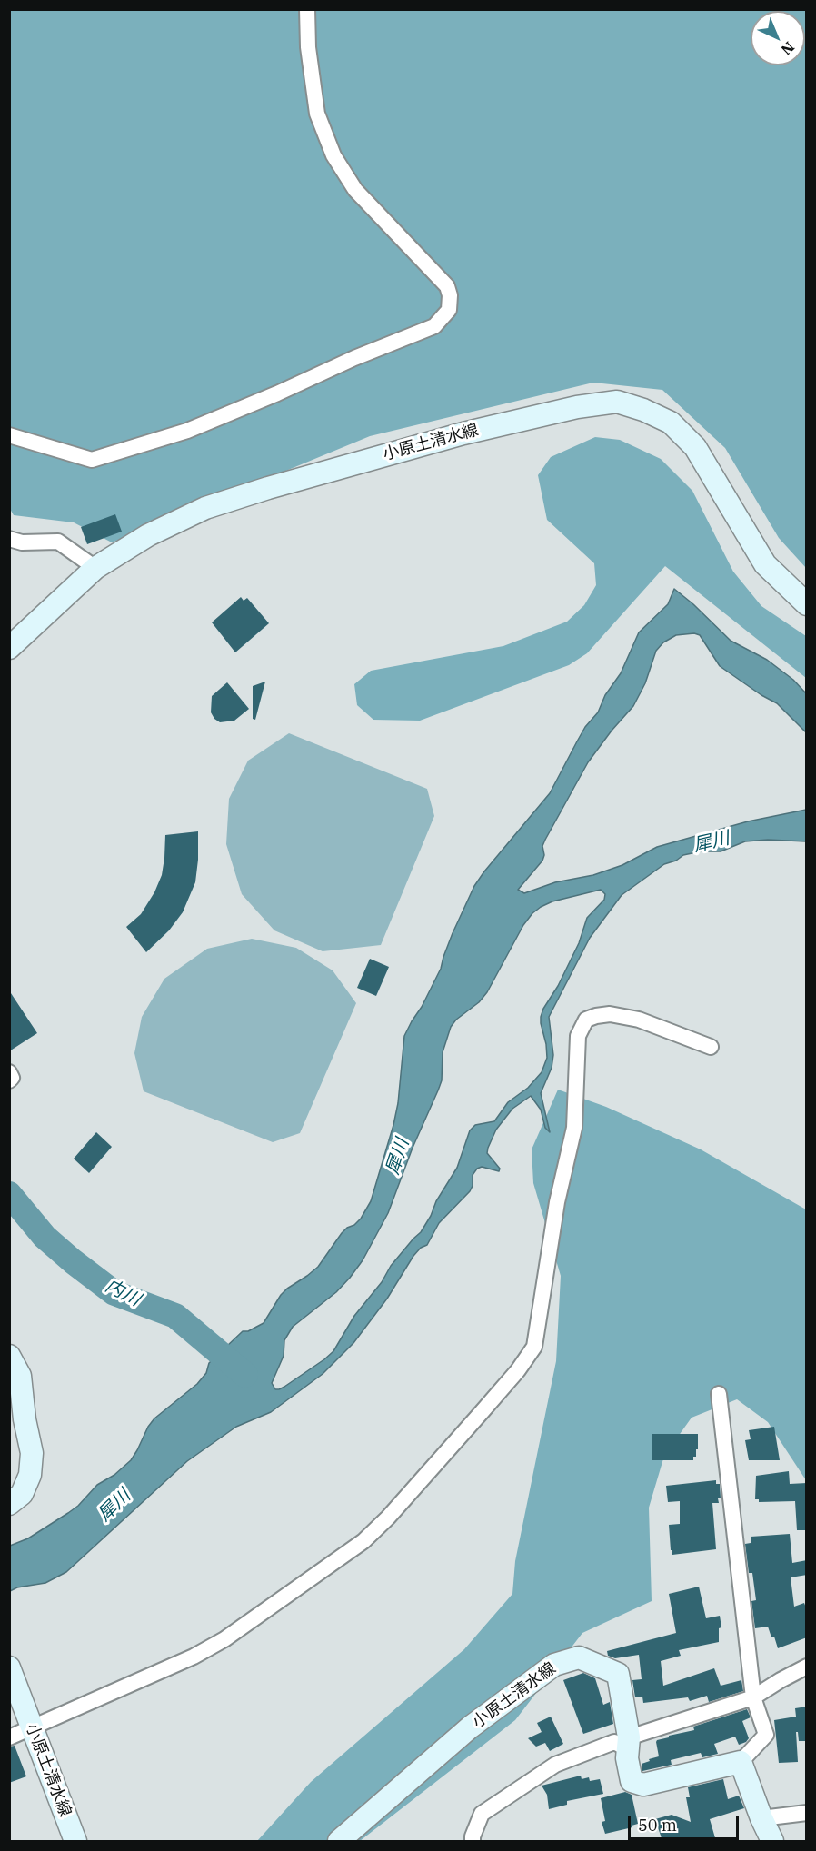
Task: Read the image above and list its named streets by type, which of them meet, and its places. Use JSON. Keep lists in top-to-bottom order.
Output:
{
  "streets": {
    "main road": ["小原土清水線"]
  },
  "water": ["犀川", "内川"],
  "scale_bar": "50 m",
  "north": "bottom right"
}
